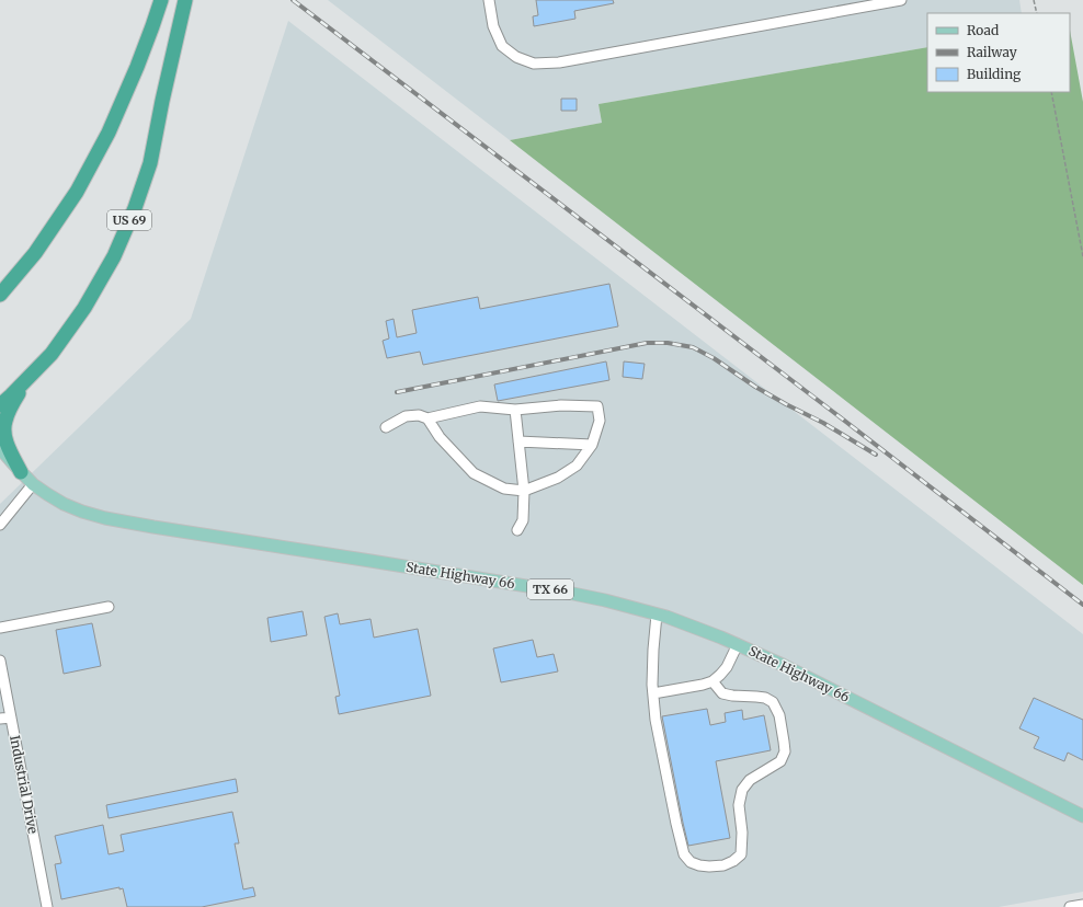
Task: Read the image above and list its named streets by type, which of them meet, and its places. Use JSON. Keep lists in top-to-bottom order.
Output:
{
  "streets": {
    "highway": ["US 69"],
    "main road": ["State Highway 66", "TX 66"],
    "street": ["Industrial Drive"]
  },
  "legend": ["Road", "Railway", "Building"]
}
